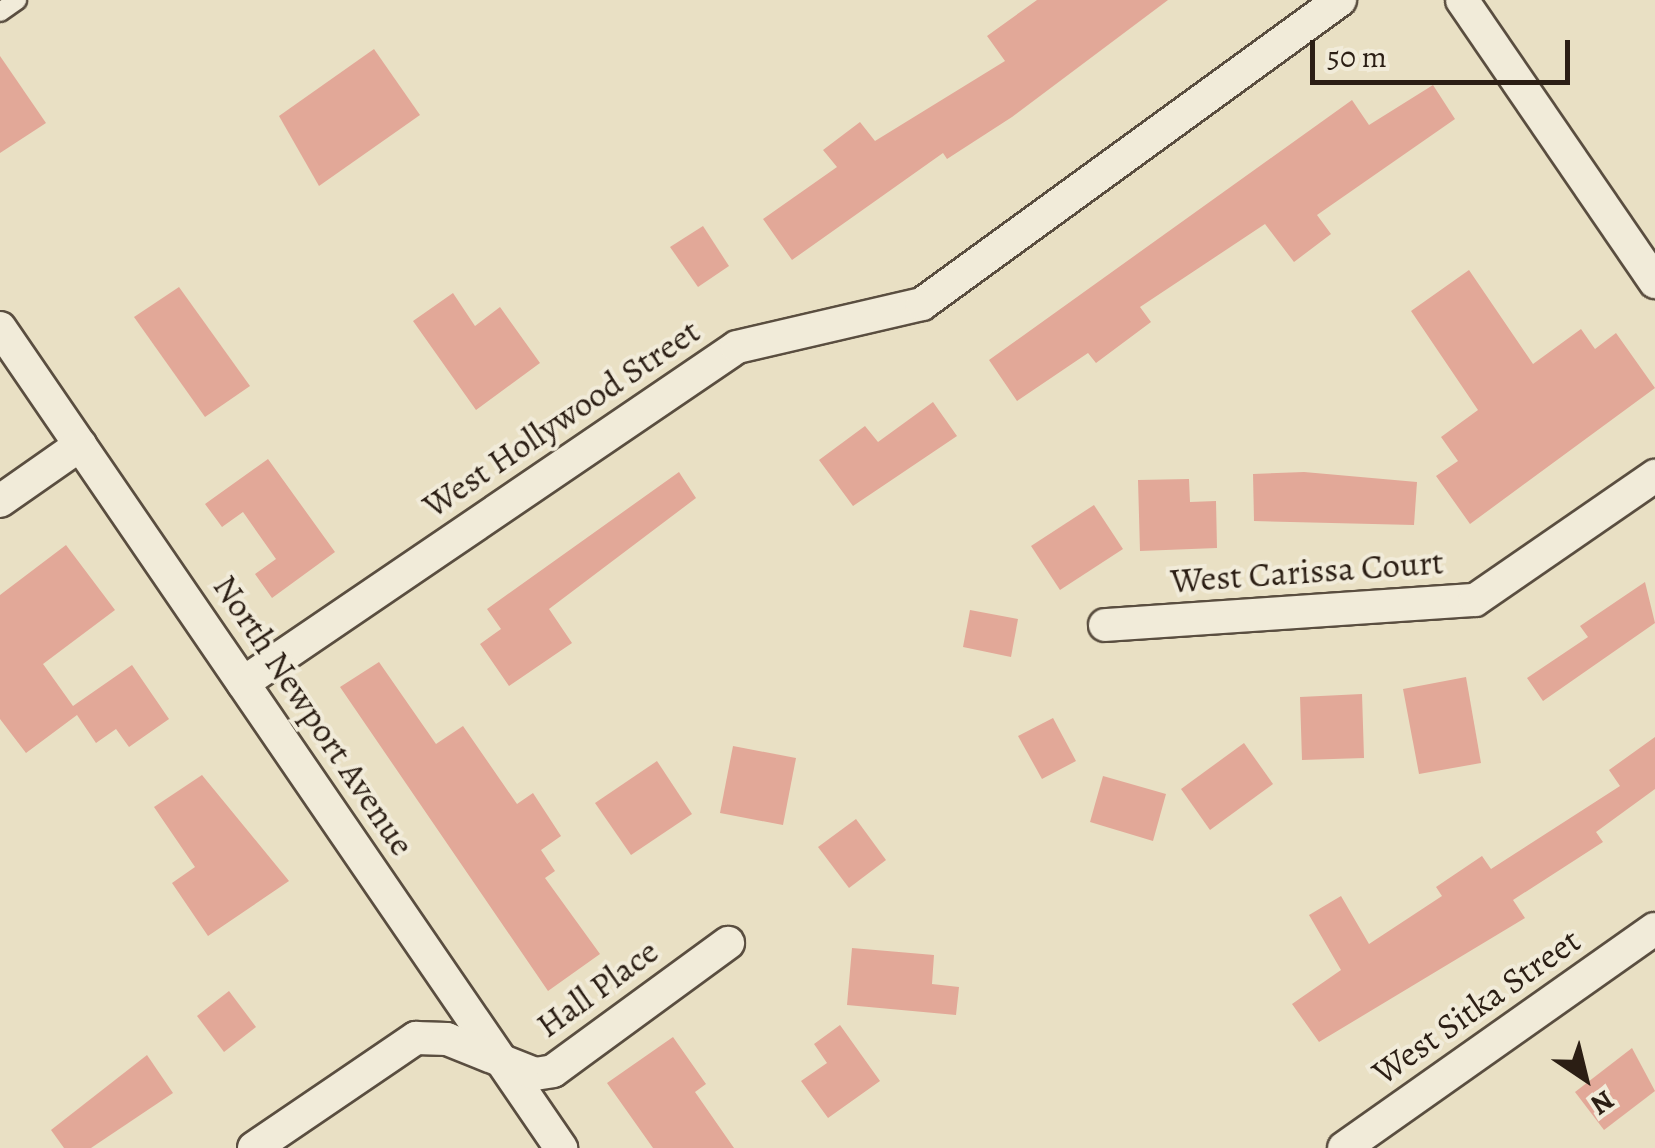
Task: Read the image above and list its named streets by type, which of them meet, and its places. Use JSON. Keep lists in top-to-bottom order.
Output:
{
  "streets": {
    "street": [
      "West Hollywood Street",
      "West Carissa Court",
      "North Newport Avenue",
      "Hall Place",
      "West Sitka Street"
    ]
  },
  "crossings": [
    ["West Hollywood Street", "North Newport Avenue"],
    ["North Newport Avenue", "Hall Place"]
  ],
  "scale_bar": "50 m",
  "north": "bottom right"
}
